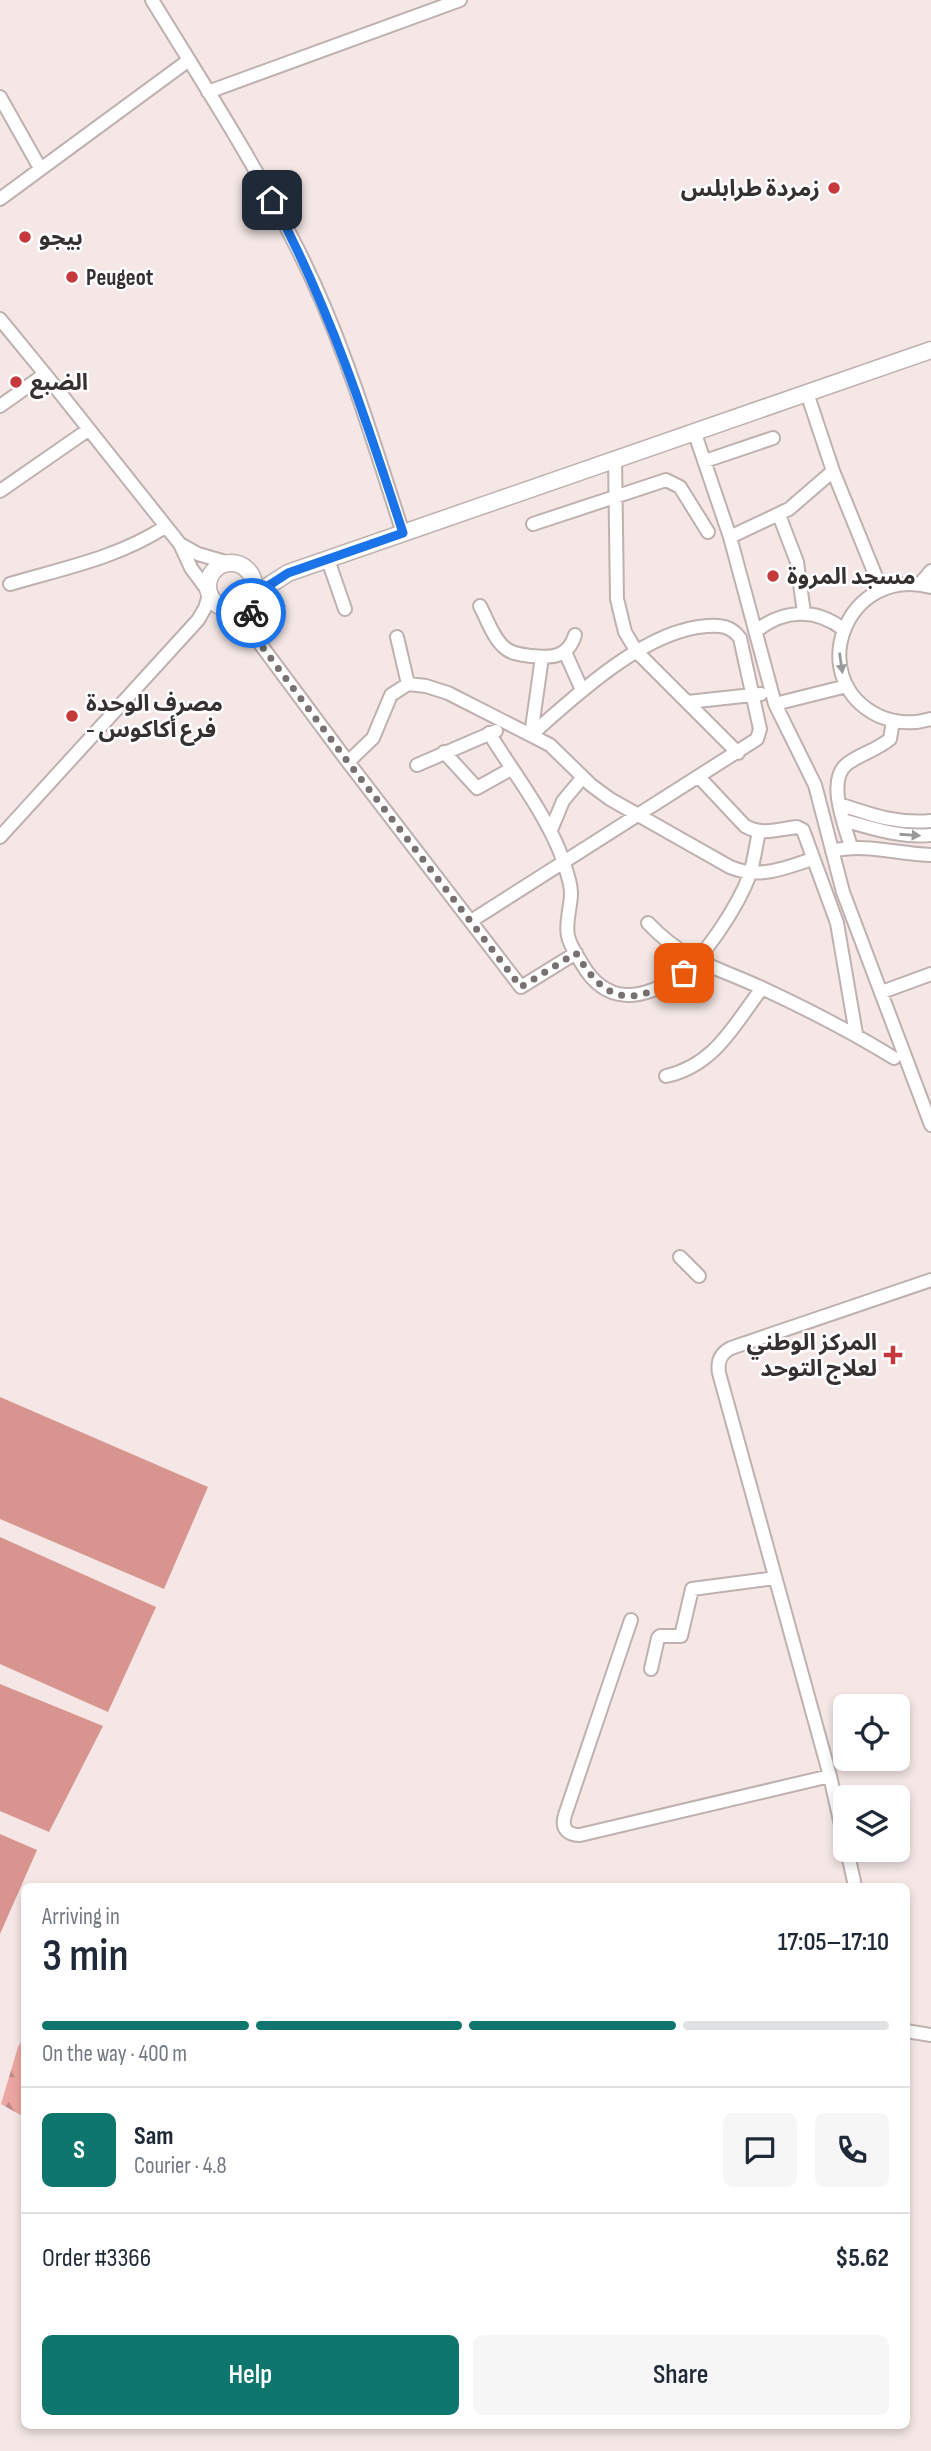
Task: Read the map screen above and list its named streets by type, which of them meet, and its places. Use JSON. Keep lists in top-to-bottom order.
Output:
{
  "places": {
    "other": [
      "زمردة طرابلس",
      "بيجو",
      "Peugeot",
      "الضبع",
      "مسجد المروة",
      "مصرف الوحدة - فرع أكاكوس"
    ],
    "health": ["المركز الوطني لعلاج التوحد"]
  },
  "page": {
    "heading": ["3 min", "Arriving in", "17:05–17:10"],
    "panel": [
      "Sam",
      "Courier · 4.8",
      "Order #3366",
      "$5.62"
    ],
    "bar": "On the way · 400 m",
    "round": "S",
    "buttons": ["Help", "Share"]
  }
}
